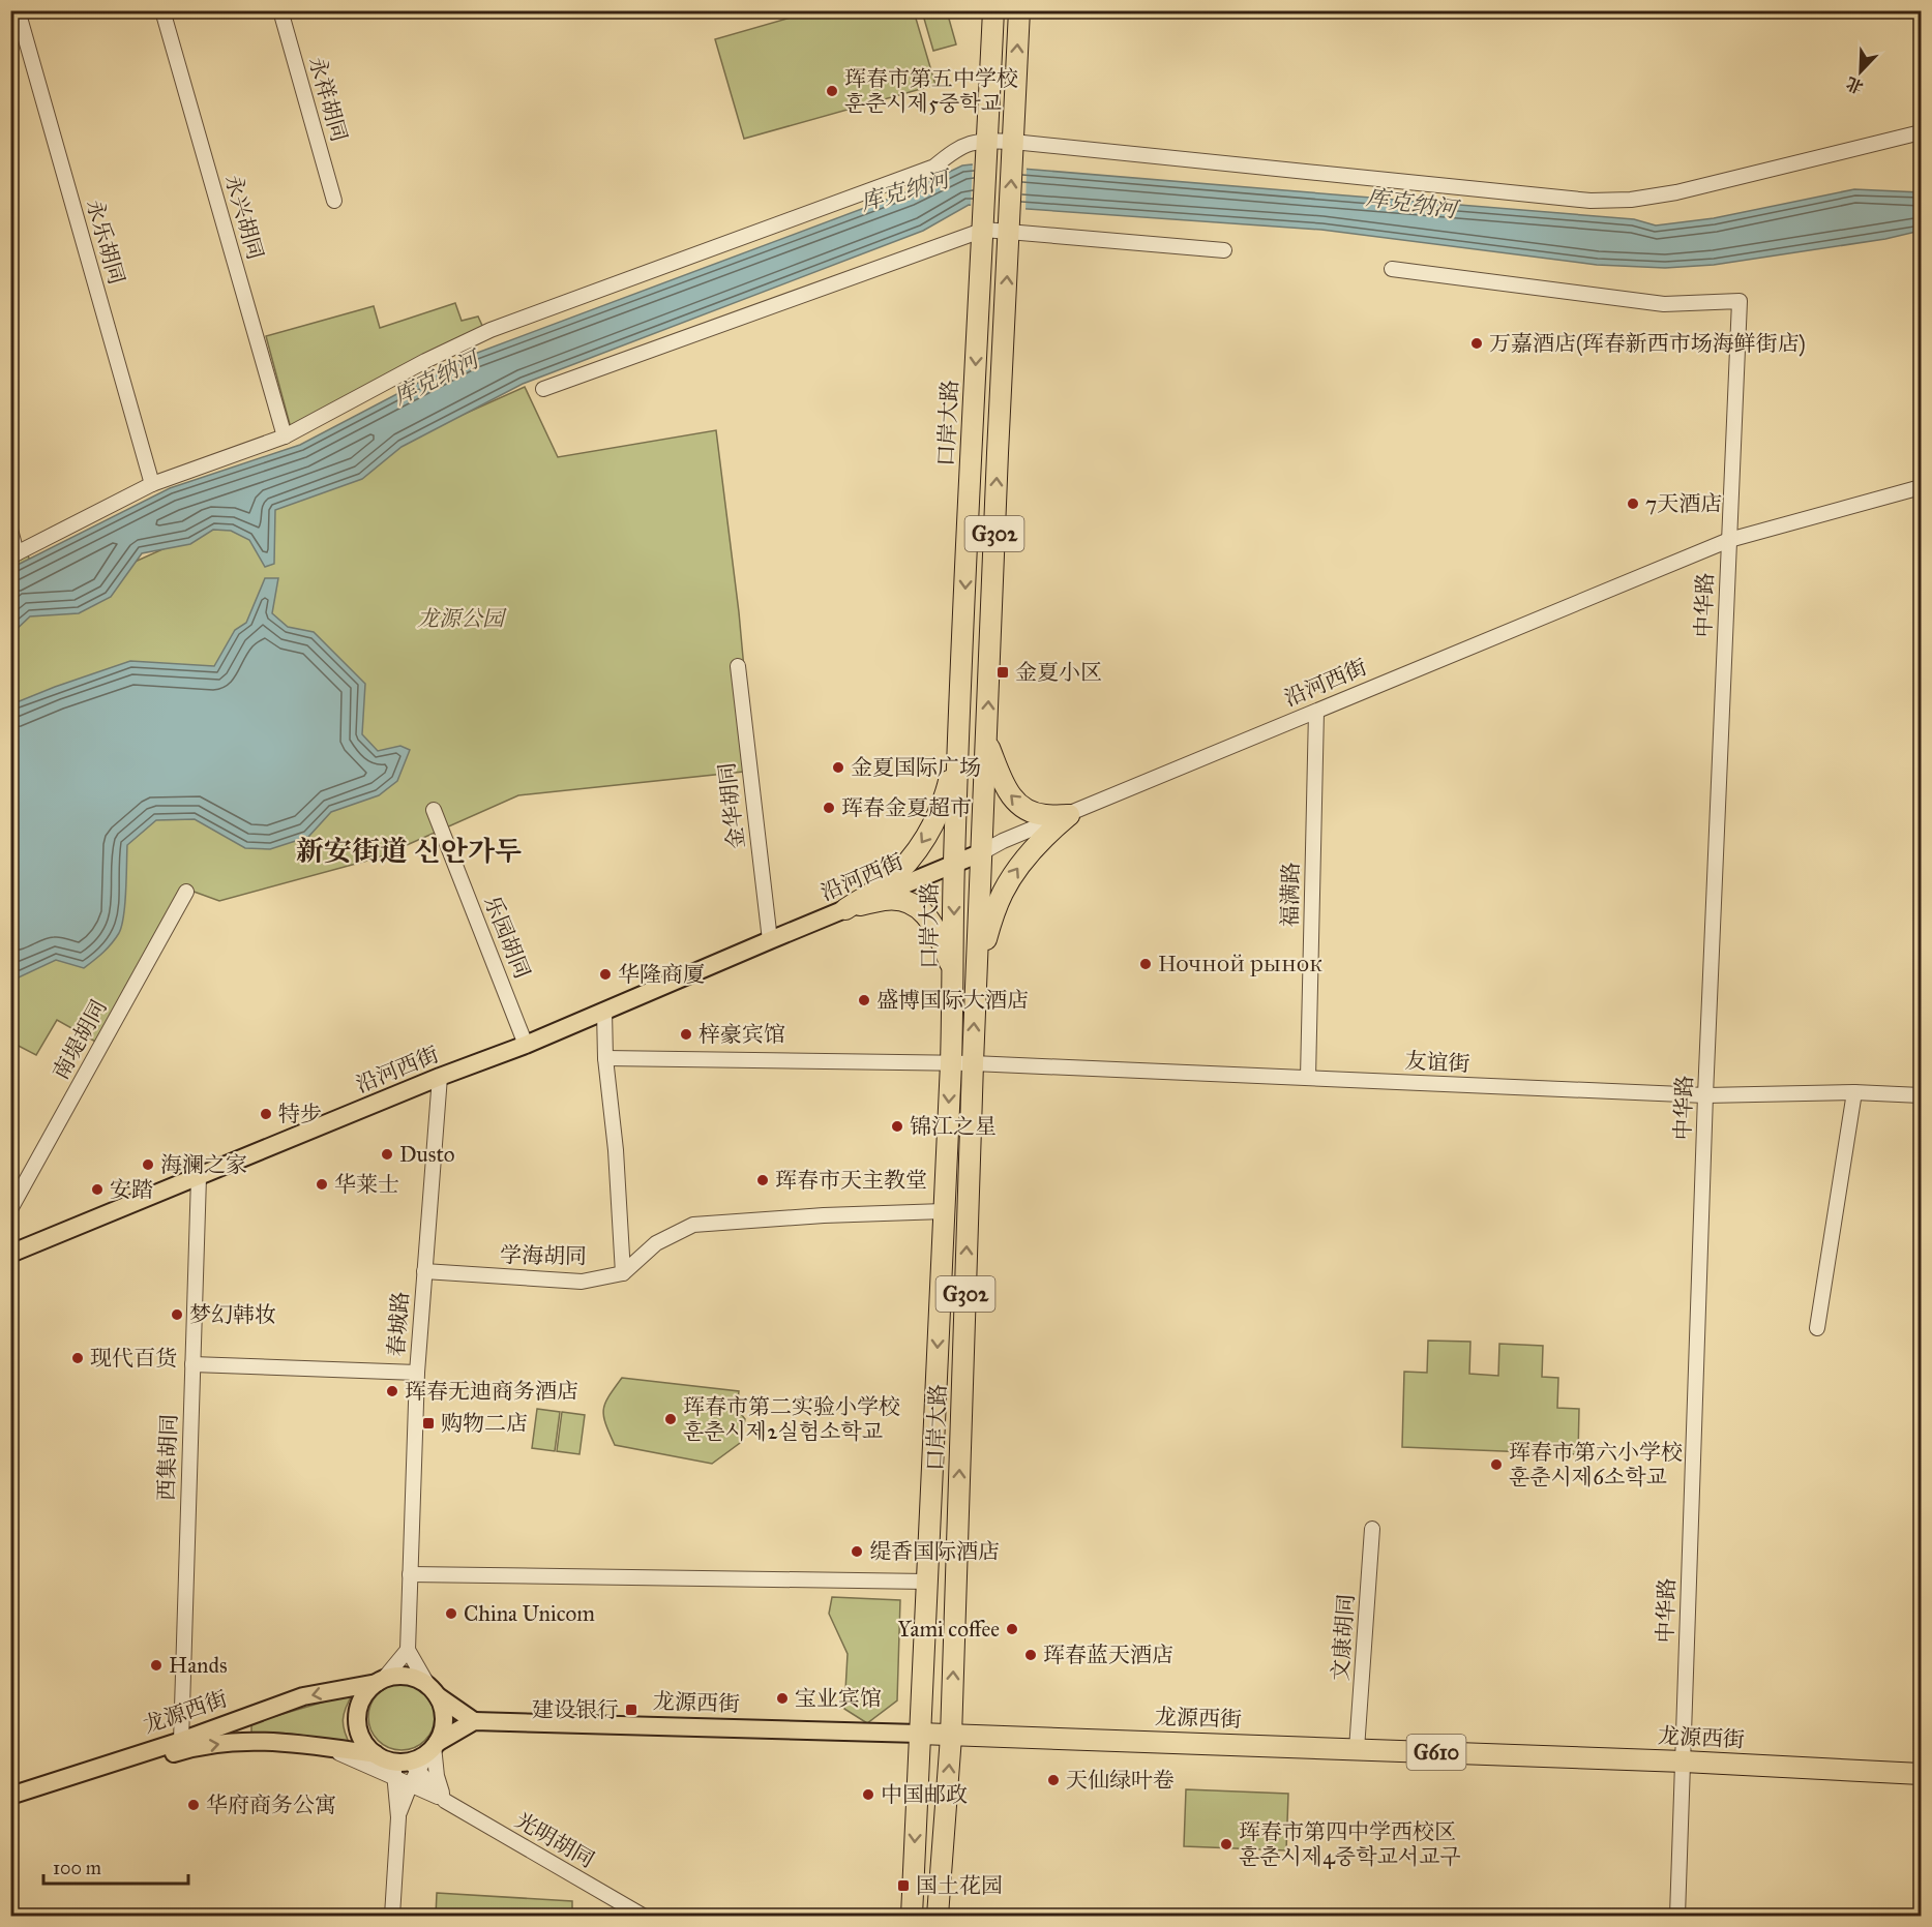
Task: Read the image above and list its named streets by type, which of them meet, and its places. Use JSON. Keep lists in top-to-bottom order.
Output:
{
  "streets": {
    "highway": [
      "口岸大路",
      "G302",
      "龙源西街",
      "G610"
    ],
    "main road": ["沿河西街"],
    "street": [
      "永祥胡同",
      "永兴胡同",
      "永乐胡同",
      "中华路",
      "金华胡同",
      "福满路",
      "乐园胡同",
      "南堤胡同",
      "友谊街",
      "学海胡同",
      "春城路",
      "西集胡同",
      "文康胡同",
      "光明胡同"
    ]
  },
  "crossings": [
    ["口岸大路", "沿河西街"],
    ["口岸大路", "友谊街"],
    ["口岸大路", "龙源西街"],
    ["中华路", "沿河西街"],
    ["中华路", "友谊街"],
    ["中华路", "龙源西街"],
    ["沿河西街", "金华胡同"],
    ["沿河西街", "福满路"],
    ["沿河西街", "乐园胡同"],
    ["沿河西街", "春城路"],
    ["沿河西街", "西集胡同"],
    ["福满路", "友谊街"],
    ["学海胡同", "春城路"],
    ["西集胡同", "龙源西街"],
    ["文康胡同", "龙源西街"],
    ["龙源西街", "光明胡同"]
  ],
  "districts": ["新安街道 신안가두"],
  "water": ["库克纳河"],
  "parks": ["龙源公园"],
  "places": {
    "other": [
      "珲春市第五中学校 훈춘시제5중학교",
      "万嘉酒店(珲春新西市场海鲜街店)",
      "7天酒店",
      "金夏国际广场",
      "珲春金夏超市",
      "Ночной рынок",
      "华隆商厦",
      "盛博国际大酒店",
      "梓豪宾馆",
      "特步",
      "锦江之星",
      "Dusto",
      "海澜之家",
      "珲春市天主教堂",
      "华莱士",
      "安踏",
      "梦幻韩妆",
      "现代百货",
      "珲春无迪商务酒店",
      "珲春市第二实验小学校 훈춘시제2실험소학교",
      "珲春市第六小学校 훈춘시제6소학교",
      "缇香国际酒店",
      "China Unicom",
      "Yami coffee",
      "珲春蓝天酒店",
      "Hands",
      "宝业宾馆",
      "天仙绿叶卷",
      "中国邮政",
      "华府商务公寓",
      "珲春市第四中学西校区 훈춘시제4중학교서교구"
    ],
    "transit": [
      "金夏小区",
      "购物二店",
      "建设银行",
      "国土花园"
    ]
  },
  "scale_bar": "100 m",
  "north": "bottom left"
}
